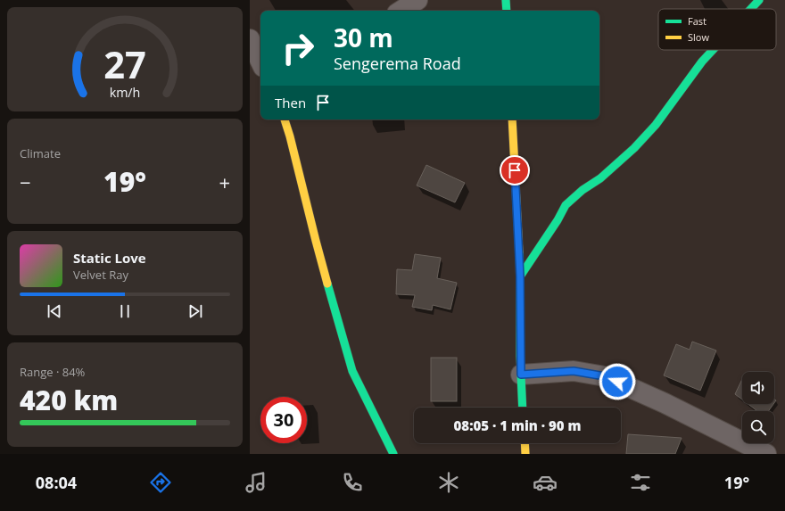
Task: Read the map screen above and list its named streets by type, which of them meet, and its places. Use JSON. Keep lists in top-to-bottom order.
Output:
{
  "legend": ["Fast", "Slow"],
  "page": {
    "turn": ["30 m", "Sengerema Road"],
    "then": "Then",
    "tile": [
      "Climate",
      ["Range · 84%", "420 km"]
    ],
    "heat": ["−", "19°", "+"],
    "song": ["Static Love", "Velvet Ray"],
    "limit": "30",
    "trip": "08:05 · 1 min · 90 m",
    "tabs": ["08:04", "19°"],
    "gauge": ["27", "km/h"]
  }
}
